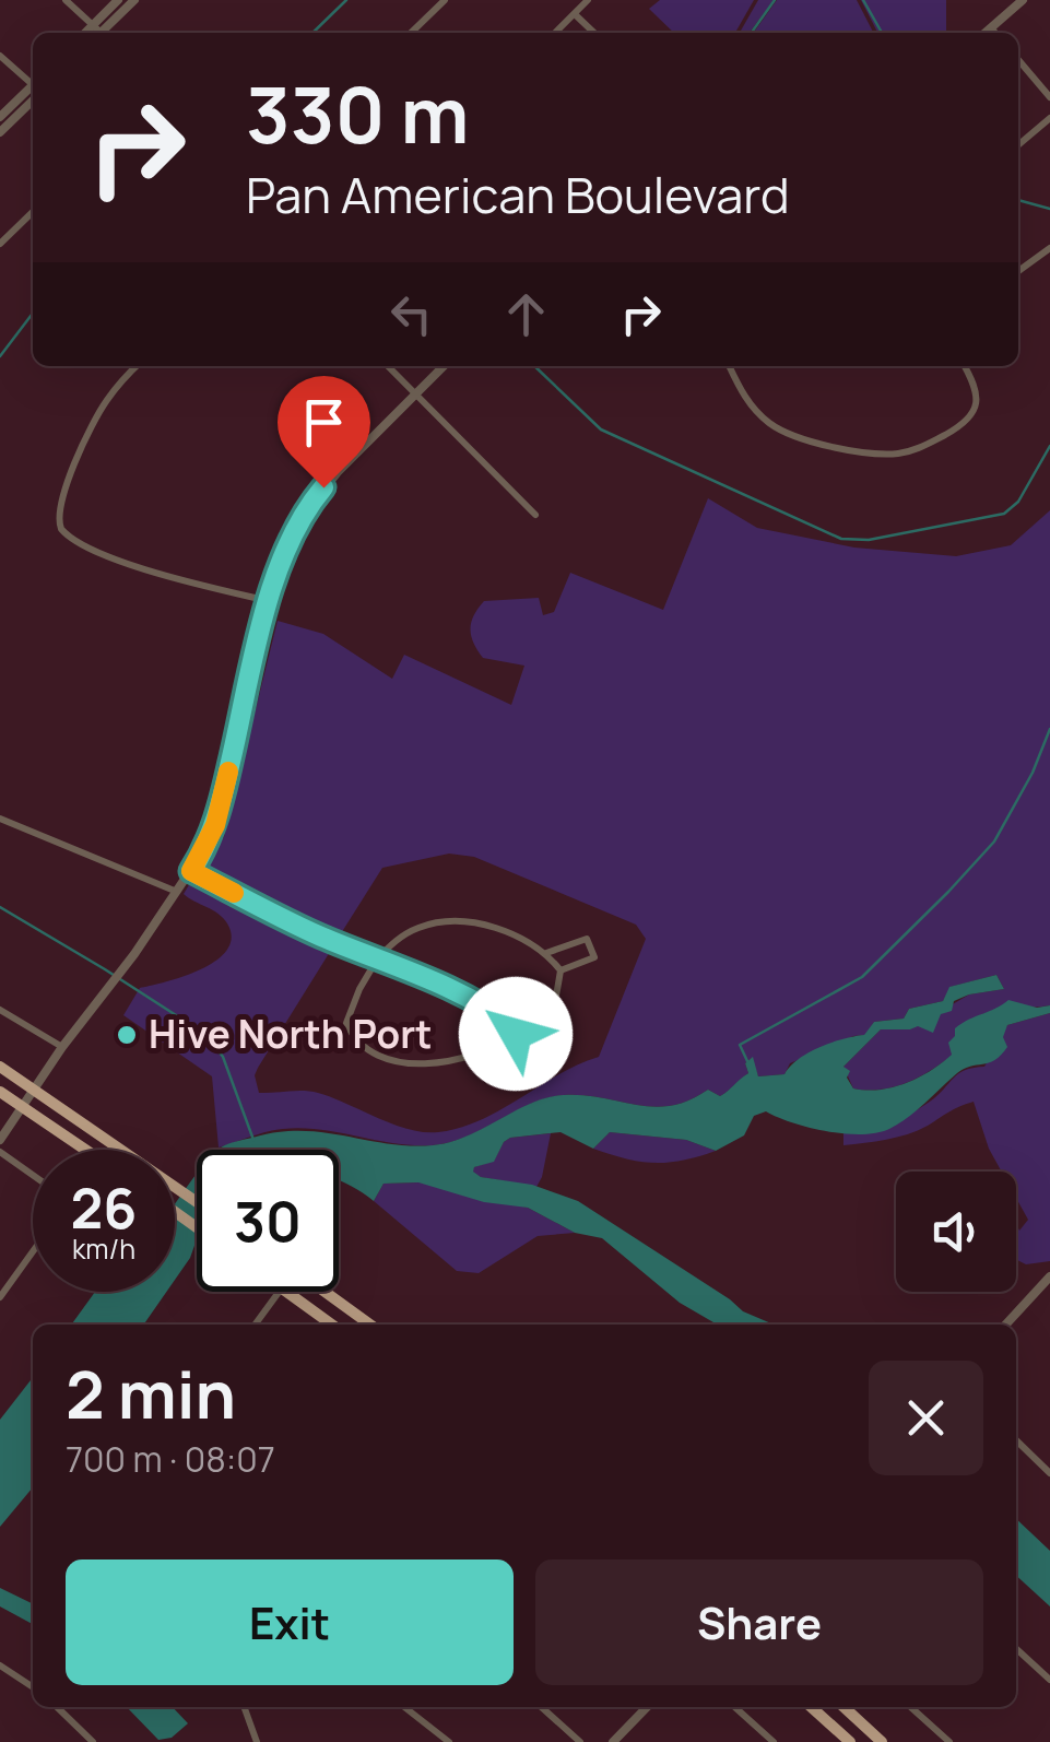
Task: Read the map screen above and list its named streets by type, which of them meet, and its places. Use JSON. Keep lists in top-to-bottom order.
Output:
{
  "places": ["Hive North Port"],
  "page": {
    "turn": ["330 m", "Pan American Boulevard"],
    "speed": "26 km/h",
    "limit": "30",
    "heading": ["2 min", "700 m · 08:07"],
    "buttons": ["Exit", "Share"]
  }
}
